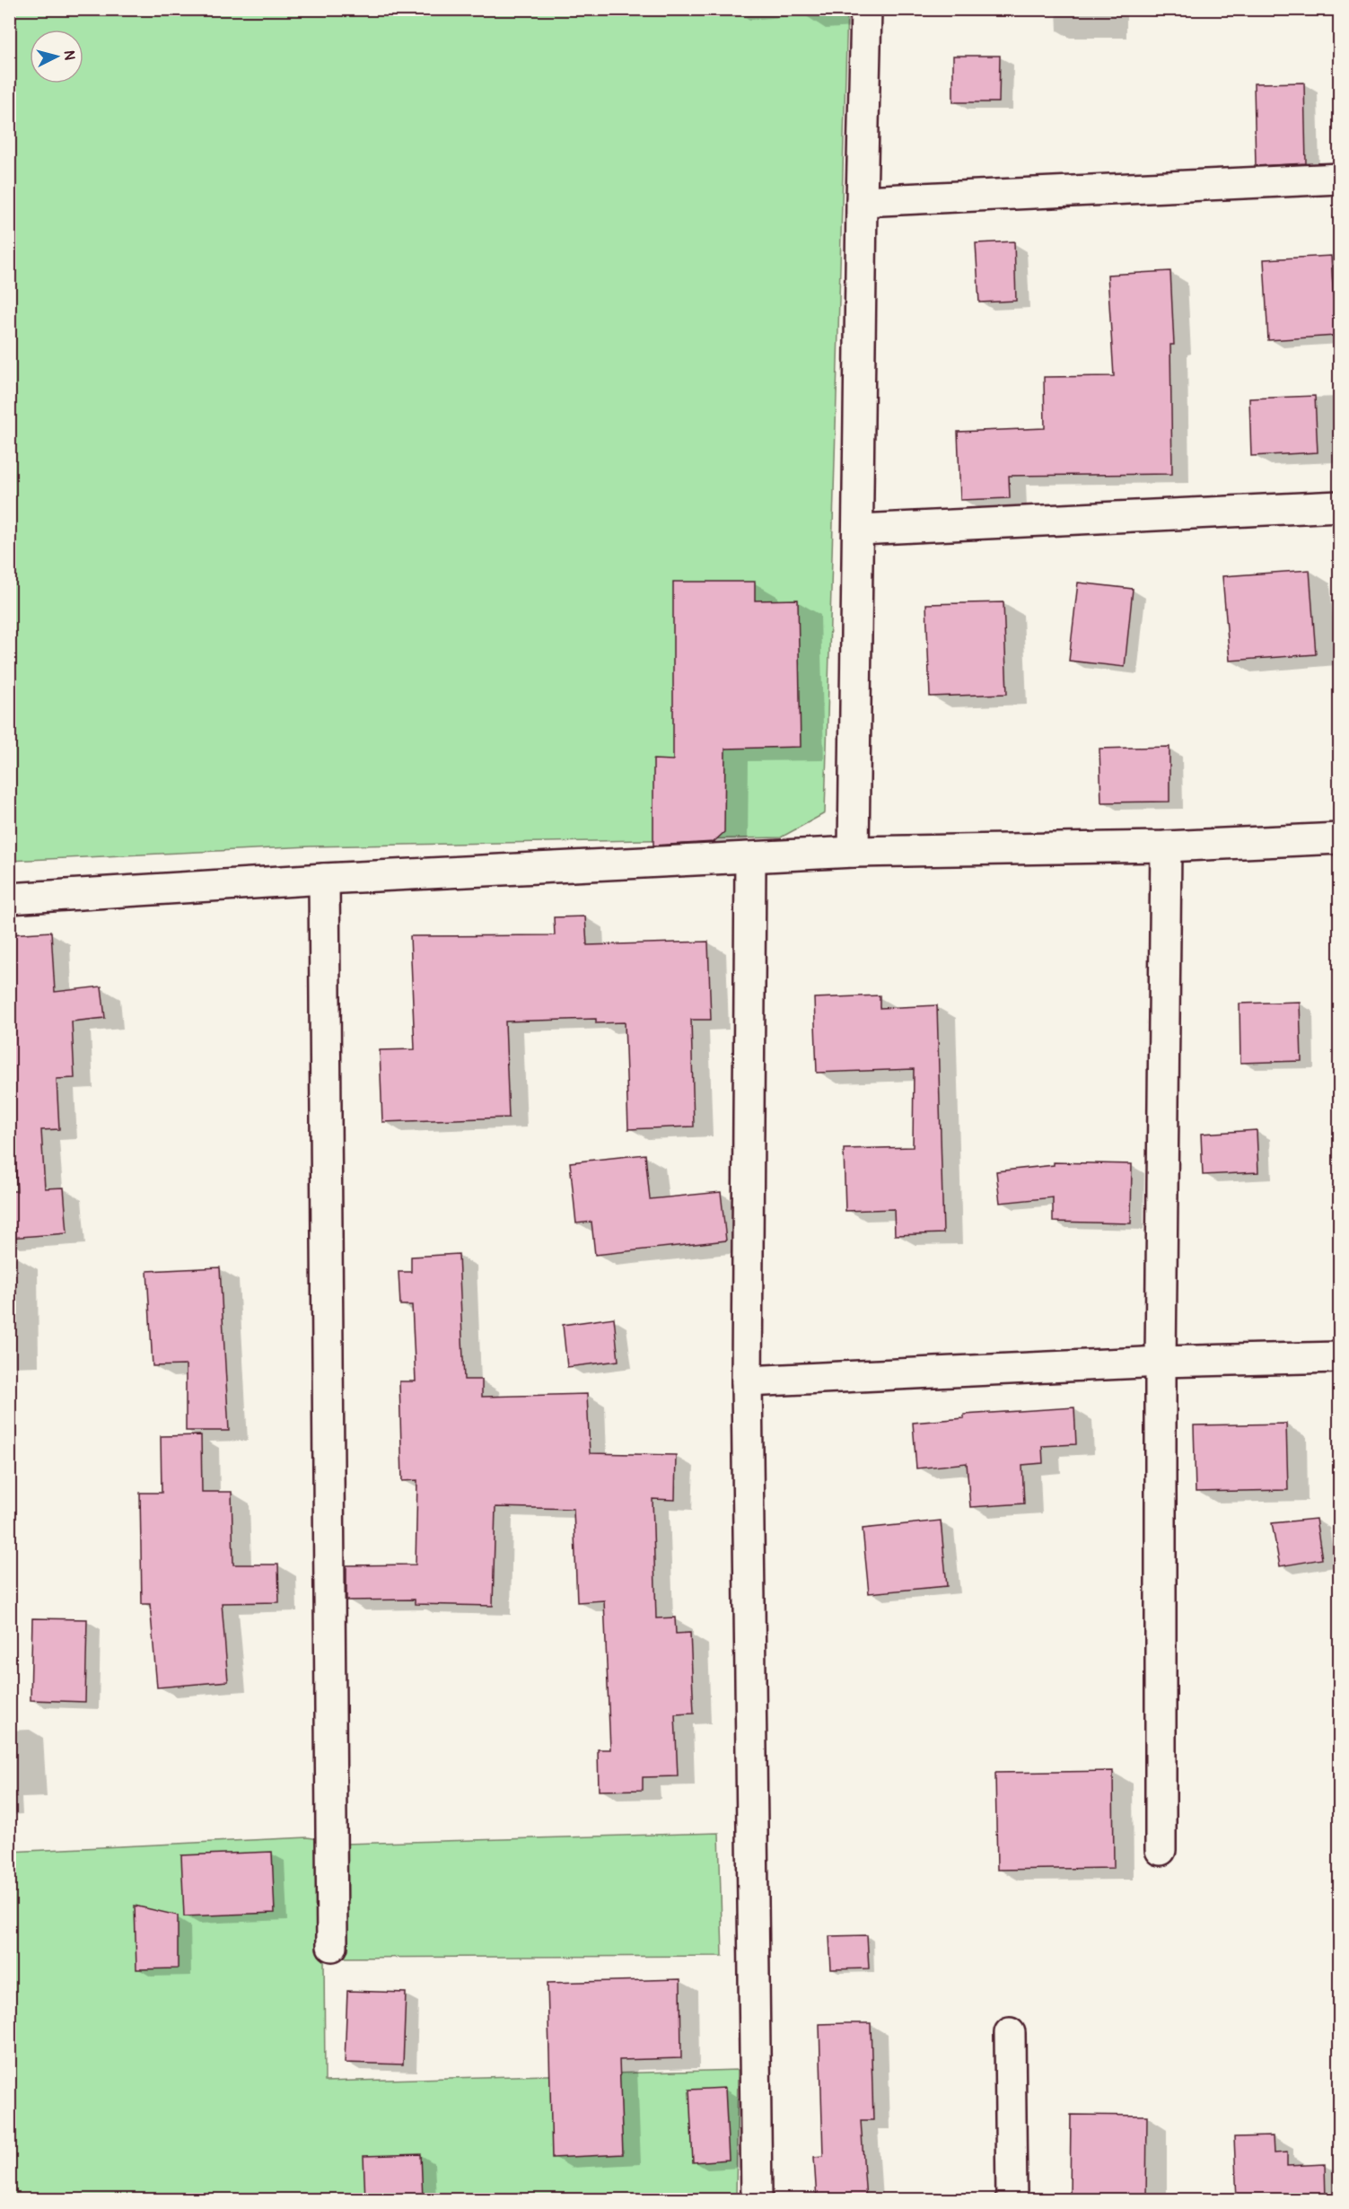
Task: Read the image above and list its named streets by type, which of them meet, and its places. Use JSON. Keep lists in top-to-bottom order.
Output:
{
  "north": "right"
}
